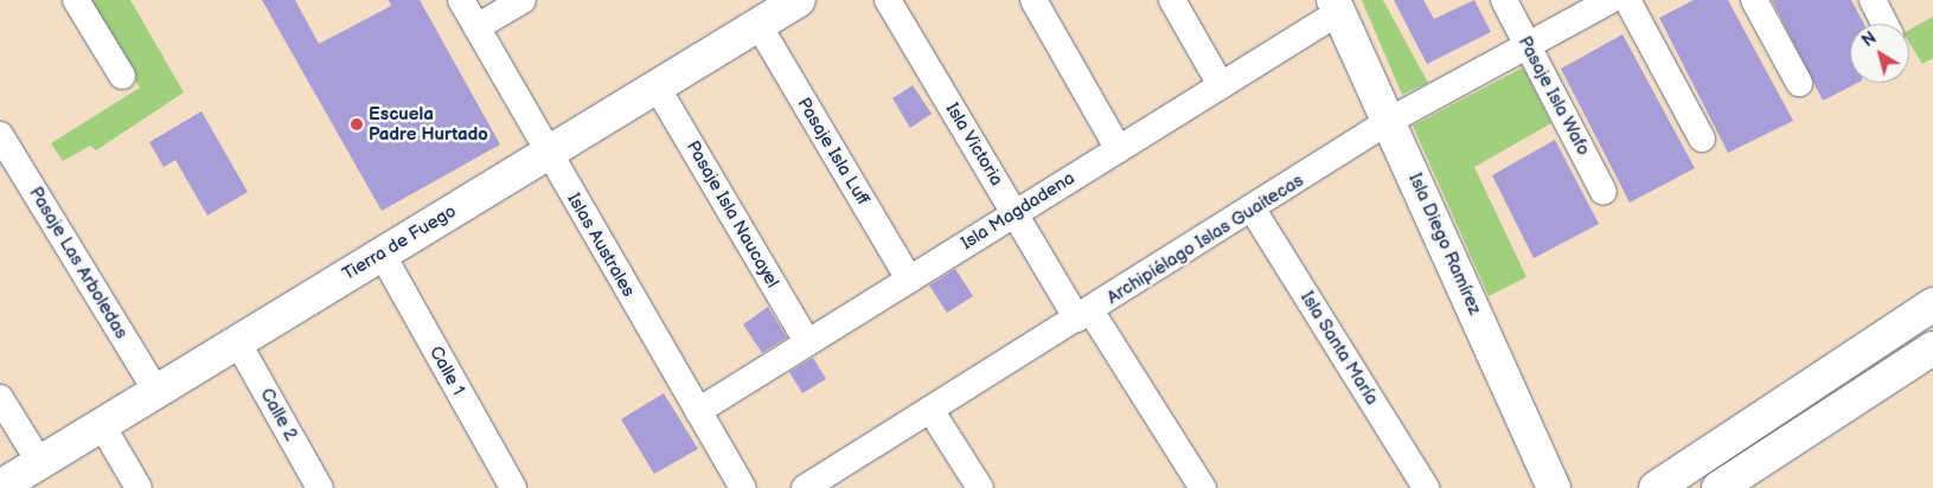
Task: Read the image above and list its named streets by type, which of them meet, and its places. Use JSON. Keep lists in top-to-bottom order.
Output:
{
  "streets": {
    "street": [
      "Pasaje Isla Wafo",
      "Isla Victoria",
      "Pasaje Isla Luff",
      "Isla Magdadena",
      "Pasaje Isla Naucayel",
      "Archipiélago Islas Guaitecas",
      "Tierra de Fuego",
      "Isla Diego Ramírez",
      "Islas Australes",
      "Pasaje Las Arboledas",
      "Isla Santa María",
      "Calle 1",
      "Calle 2"
    ]
  },
  "crossings": [
    ["Pasaje Isla Wafo", "Archipiélago Islas Guaitecas"],
    ["Isla Victoria", "Isla Magdadena"],
    ["Isla Victoria", "Archipiélago Islas Guaitecas"],
    ["Pasaje Isla Luff", "Isla Magdadena"],
    ["Pasaje Isla Luff", "Tierra de Fuego"],
    ["Isla Magdadena", "Pasaje Isla Naucayel"],
    ["Isla Magdadena", "Isla Diego Ramírez"],
    ["Isla Magdadena", "Islas Australes"],
    ["Pasaje Isla Naucayel", "Tierra de Fuego"],
    ["Archipiélago Islas Guaitecas", "Isla Diego Ramírez"],
    ["Archipiélago Islas Guaitecas", "Isla Santa María"],
    ["Tierra de Fuego", "Islas Australes"],
    ["Tierra de Fuego", "Pasaje Las Arboledas"],
    ["Tierra de Fuego", "Calle 1"],
    ["Tierra de Fuego", "Calle 2"]
  ],
  "places": ["Escuela Padre Hurtado"],
  "north": "top left"
}
